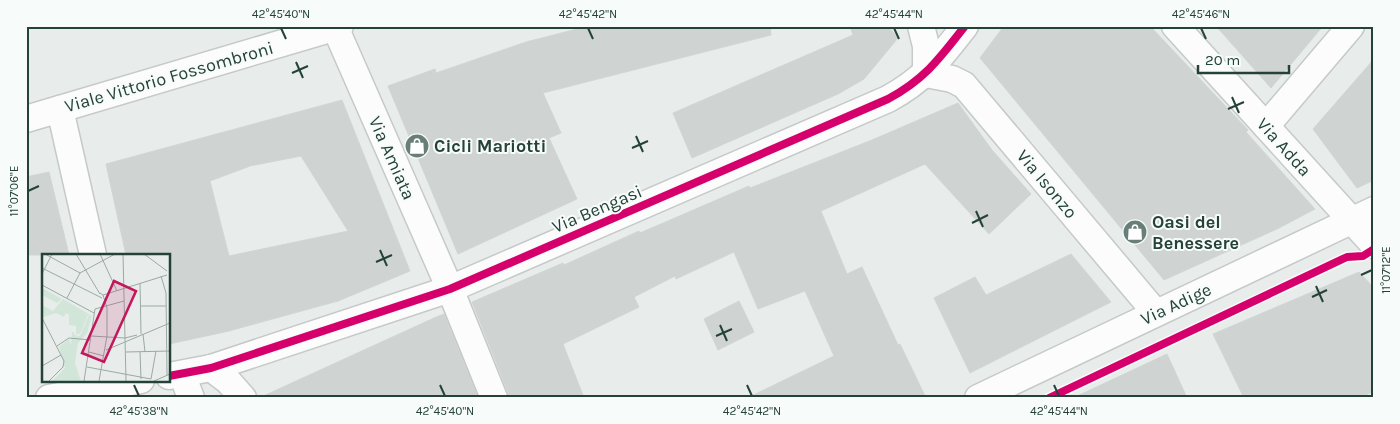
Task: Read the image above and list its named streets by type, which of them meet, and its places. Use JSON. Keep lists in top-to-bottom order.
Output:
{
  "streets": {
    "street": [
      "Viale Vittorio Fossombroni",
      "Via Adda",
      "Via Amiata",
      "Via Isonzo",
      "Via Bengasi",
      "Via Adige"
    ]
  },
  "crossings": [
    ["Viale Vittorio Fossombroni", "Via Amiata"],
    ["Via Adda", "Via Adige"],
    ["Via Amiata", "Via Bengasi"],
    ["Via Isonzo", "Via Bengasi"],
    ["Via Isonzo", "Via Adige"]
  ],
  "places": {
    "shop": ["Cicli Mariotti", "Oasi del Benessere"]
  },
  "scale_bar": "20 m",
  "coordinates": [
    "42°45'40\"N",
    "42°45'42\"N",
    "42°45'44\"N",
    "42°45'46\"N",
    "11°07'06\"E",
    "11°07'12\"E",
    "42°45'38\"N"
  ]
}
